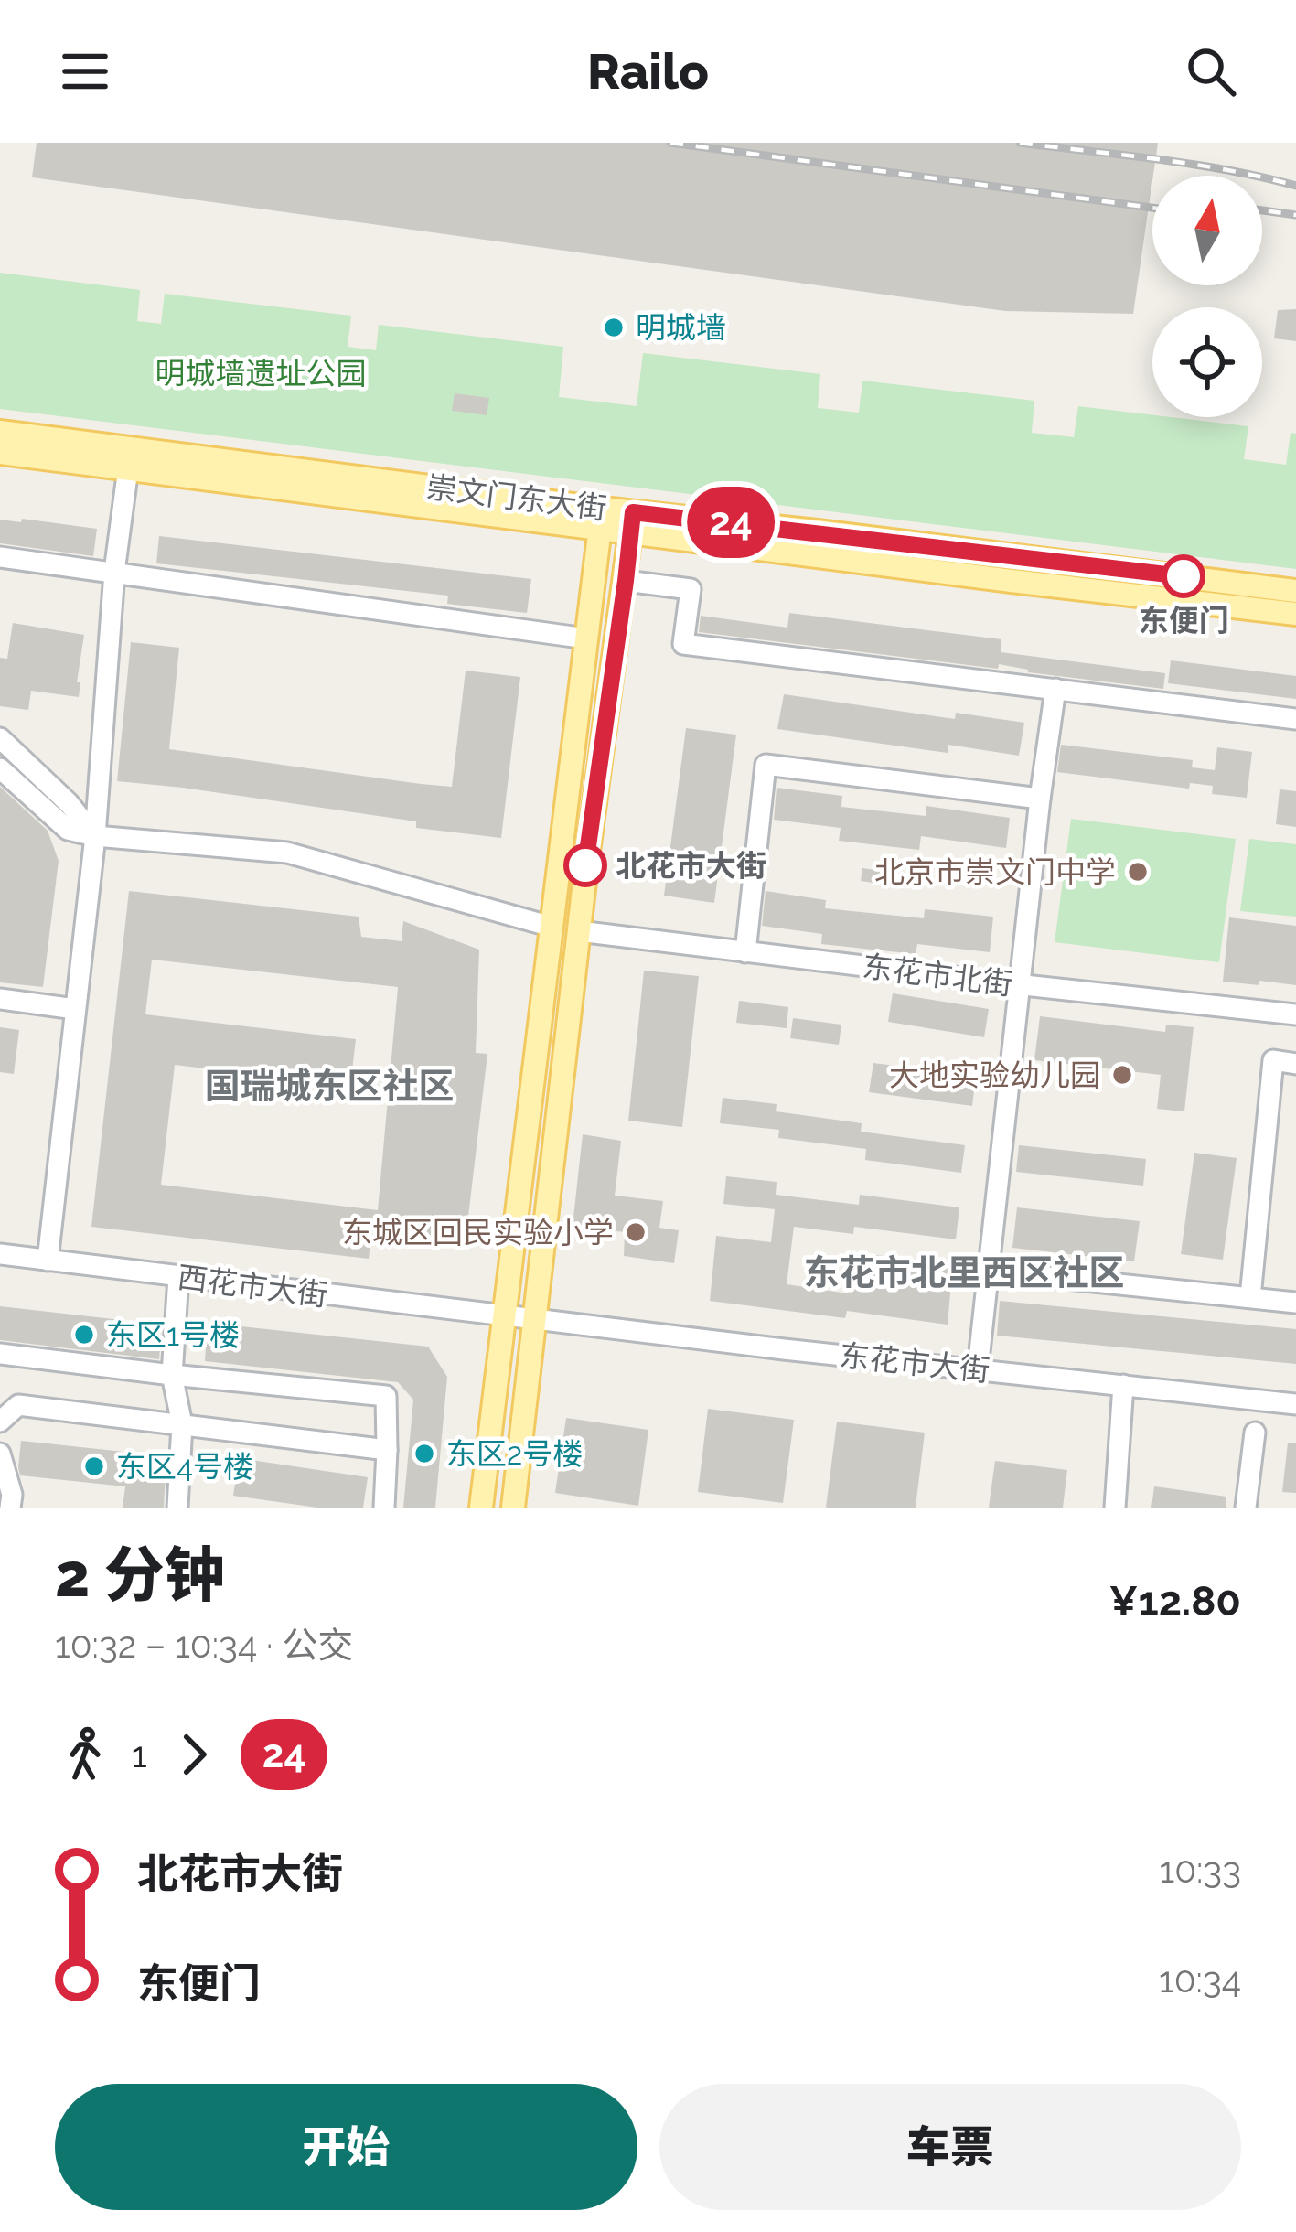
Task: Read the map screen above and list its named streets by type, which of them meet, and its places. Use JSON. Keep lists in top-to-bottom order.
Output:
{
  "streets": {
    "main road": ["崇文门东大街"],
    "street": ["东花市北街", "西花市大街", "东花市大街"]
  },
  "crossings": [
    ["西花市大街", "东花市大街"]
  ],
  "districts": ["国瑞城东区社区", "东花市北里西区社区"],
  "parks": ["明城墙遗址公园"],
  "places": [
    "明城墙",
    "东便门",
    "北花市大街",
    "北京市崇文门中学",
    "大地实验幼儿园",
    "东城区回民实验小学",
    "东区1号楼",
    "东区2号楼",
    "东区4号楼"
  ],
  "lines": ["bus line 24"],
  "north": "top",
  "page": {
    "header": "Railo",
    "on_map": "24",
    "heading": ["2 分钟", "10:32 – 10:34 · 公交", "¥12.80"],
    "legs": ["1", "24"],
    "list": [
      {
        "name": "北花市大街",
        "value": "10:33"
      },
      {
        "name": "东便门",
        "value": "10:34"
      }
    ],
    "buttons": ["开始", "车票"]
  }
}
